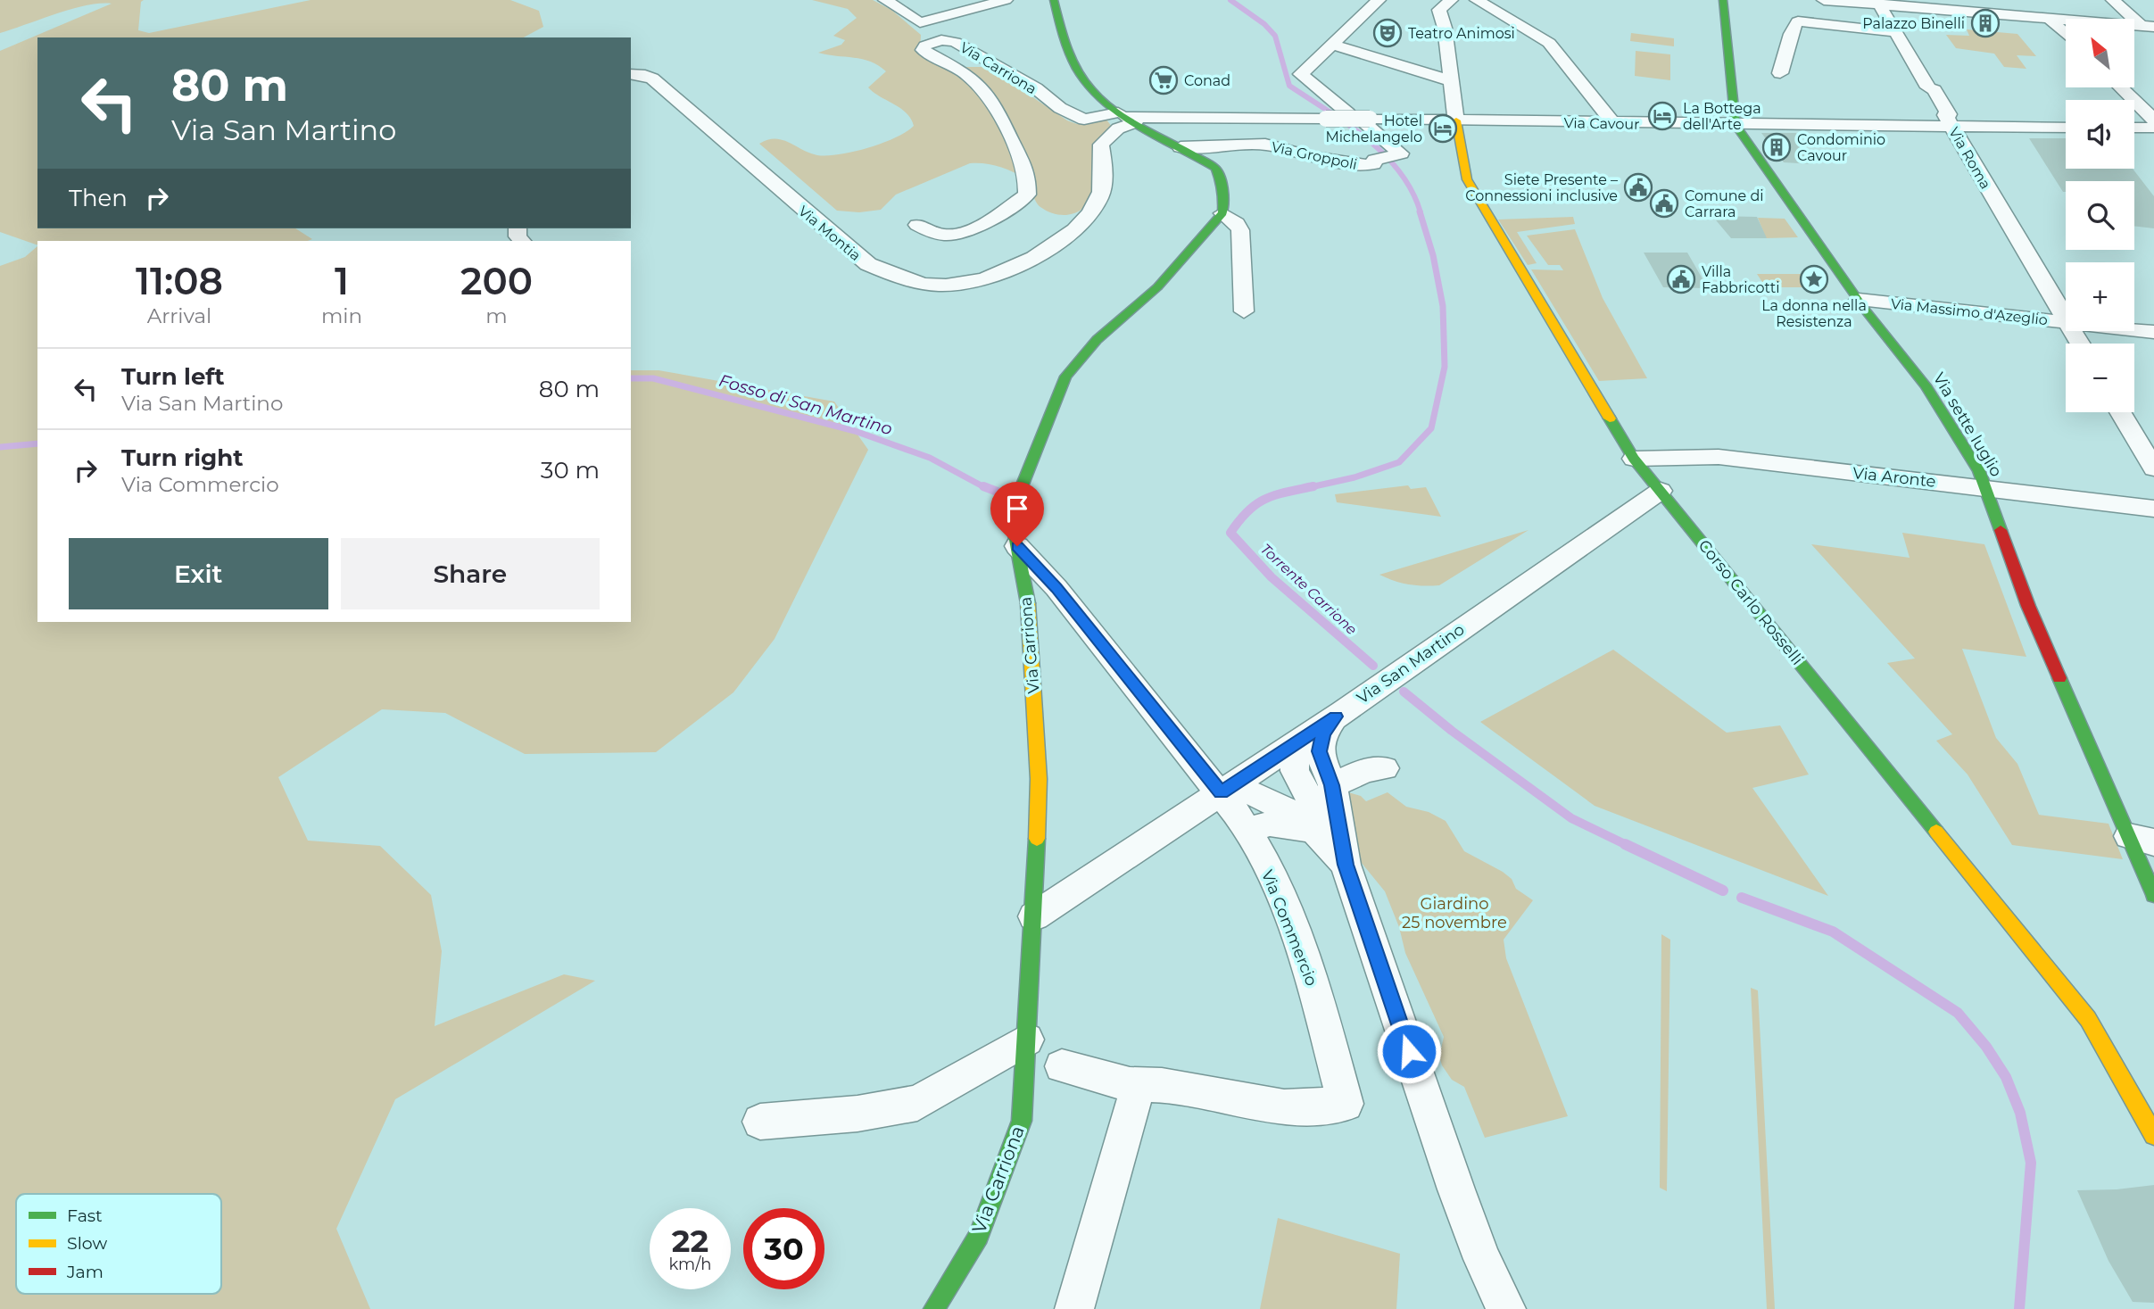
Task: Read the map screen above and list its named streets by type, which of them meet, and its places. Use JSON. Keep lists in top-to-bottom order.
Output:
{
  "streets": {
    "street": [
      "Via Carriona",
      "Via Cavour",
      "Via Groppoli",
      "Via Roma",
      "Via Montia",
      "Via Massimo d'Azeglio",
      "Via sette luglio",
      "Via Aronte",
      "Corso Carlo Rosselli",
      "Via San Martino",
      "Via Commercio"
    ]
  },
  "crossings": [
    ["Via Carriona", "Via Cavour"],
    ["Via Carriona", "Via Montia"],
    ["Via Carriona", "Via San Martino"],
    ["Via Carriona", "Via Commercio"],
    ["Via Cavour", "Via Groppoli"],
    ["Via Cavour", "Via Roma"],
    ["Via Cavour", "Via Montia"],
    ["Via Cavour", "Via sette luglio"],
    ["Via Cavour", "Corso Carlo Rosselli"],
    ["Via Massimo d'Azeglio", "Via sette luglio"],
    ["Via sette luglio", "Via Aronte"],
    ["Via Aronte", "Corso Carlo Rosselli"],
    ["Corso Carlo Rosselli", "Via San Martino"],
    ["Via San Martino", "Via Commercio"]
  ],
  "water": ["Fosso di San Martino", "Torrente Carrione"],
  "parks": ["Giardino 25 novembre"],
  "places": {
    "building": ["Palazzo Binelli", "Condominio Cavour"],
    "theatre": ["Teatro Animosi"],
    "supermarket": ["Conad"],
    "hotel": ["La Bottega dell'Arte", "Hotel Michelangelo"],
    "public building": ["Siete Presente – Connessioni inclusive", "Comune di Carrara", "Villa Fabbricotti"],
    "place": ["La donna nella Resistenza"]
  },
  "legend": ["Fast", "Slow", "Jam"],
  "north": "top left",
  "page": {
    "map_buttons": ["+", "−"],
    "turn": ["80 m", "Via San Martino"],
    "then": "Then",
    "eta": [
      "11:08",
      "Arrival",
      "1",
      "min",
      "200",
      "m"
    ],
    "list": [
      {
        "name": "Turn left",
        "note": "Via San Martino",
        "value": "80 m"
      },
      {
        "name": "Turn right",
        "note": "Via Commercio",
        "value": "30 m"
      }
    ],
    "buttons": ["Exit", "Share"],
    "speed": "22 km/h",
    "limit": "30"
  }
}
